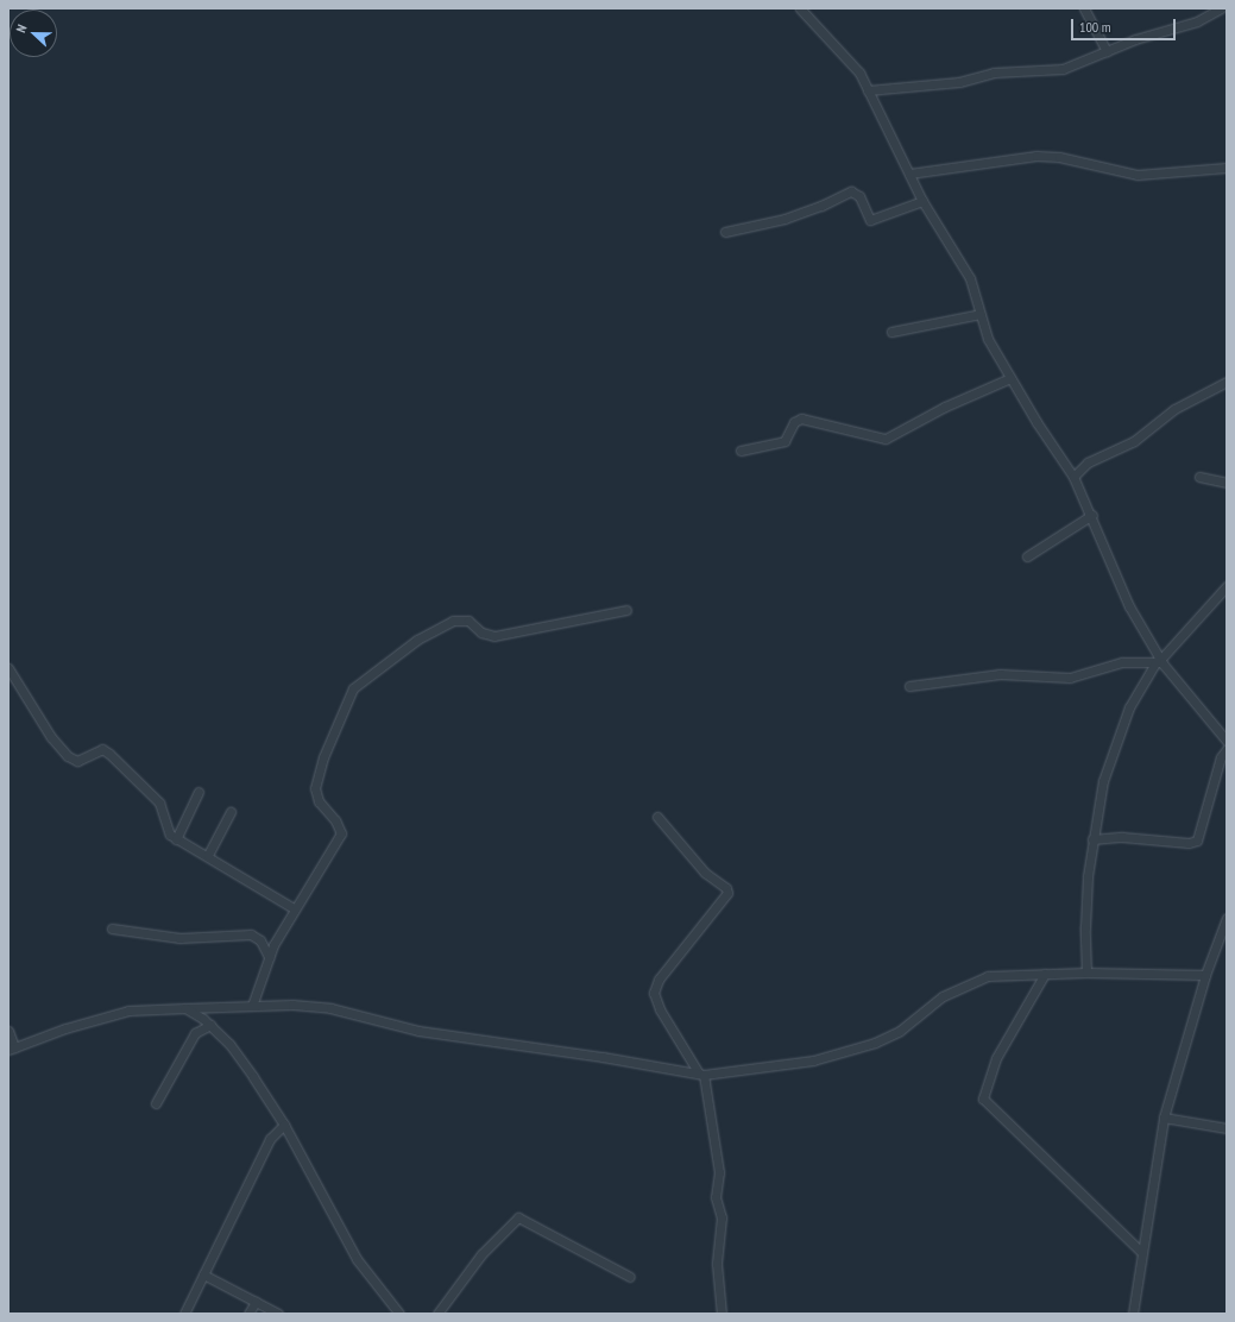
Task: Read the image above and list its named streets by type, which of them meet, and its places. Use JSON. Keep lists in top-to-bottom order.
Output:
{
  "scale_bar": "100 m",
  "north": "left"
}
